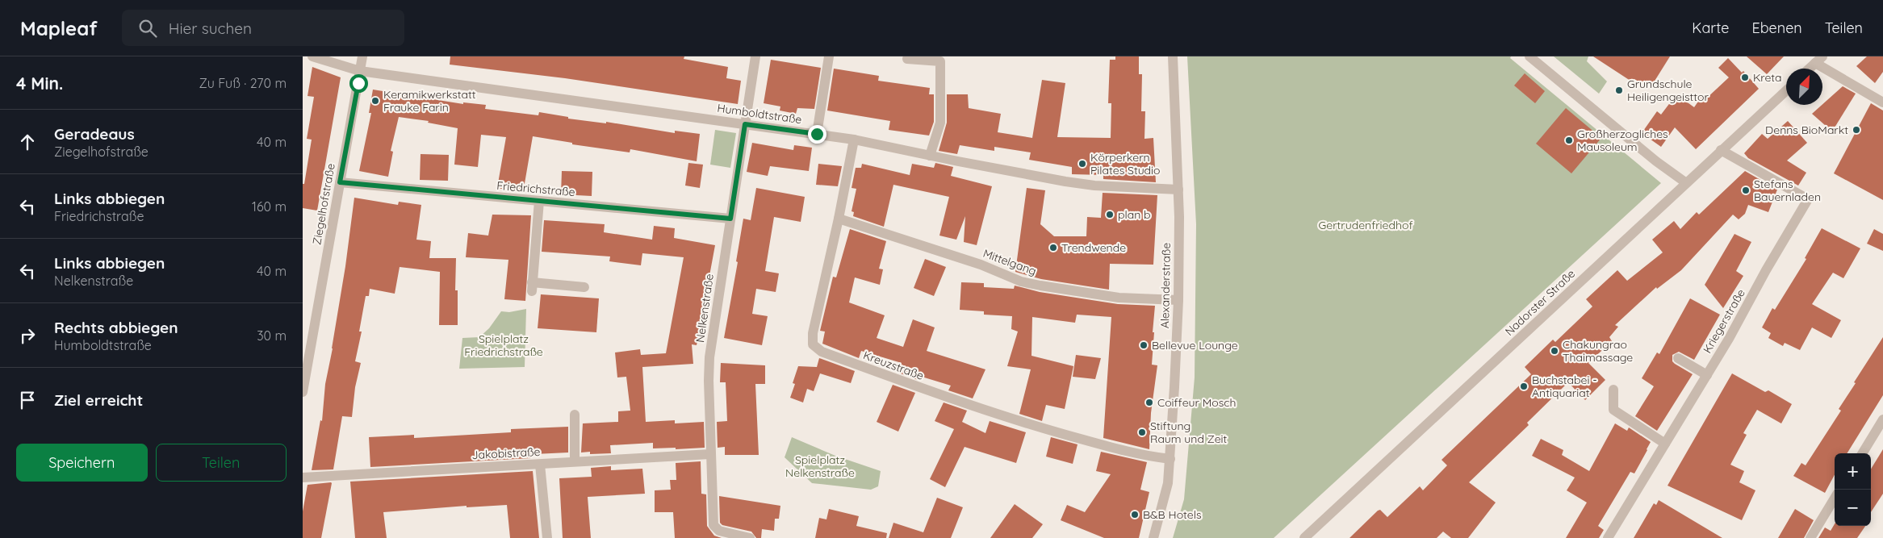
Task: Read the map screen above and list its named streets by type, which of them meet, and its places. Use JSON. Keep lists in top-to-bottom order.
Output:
{
  "streets": {
    "street": [
      "Humboldtstraße",
      "Friedrichstraße",
      "Ziegelhofstraße",
      "Mittelgang",
      "Alexanderstraße",
      "Nadorster Straße",
      "Nelkenstraße",
      "Kriegerstraße",
      "Kreuzstraße",
      "Jakobistraße"
    ]
  },
  "crossings": [
    ["Humboldtstraße", "Ziegelhofstraße"],
    ["Humboldtstraße", "Alexanderstraße"],
    ["Humboldtstraße", "Nelkenstraße"],
    ["Humboldtstraße", "Kreuzstraße"],
    ["Friedrichstraße", "Ziegelhofstraße"],
    ["Friedrichstraße", "Nelkenstraße"],
    ["Mittelgang", "Alexanderstraße"],
    ["Mittelgang", "Kreuzstraße"],
    ["Alexanderstraße", "Kreuzstraße"],
    ["Nadorster Straße", "Kriegerstraße"],
    ["Nelkenstraße", "Jakobistraße"]
  ],
  "parks": ["Gertrudenfriedhof", "Spielplatz Friedrichstraße", "Spielplatz Nelkenstraße"],
  "places": [
    "Kreta",
    "Grundschule Heiligengeisttor",
    "Keramikwerkstatt Frauke Farin",
    "Denns BioMarkt",
    "Großherzogliches Mausoleum",
    "Körperkern Pilates Studio",
    "Stefans Bauernladen",
    "plan b",
    "Trendwende",
    "Bellevue Lounge",
    "Chakungrao Thaimassage",
    "Buchstabei - Antiquariat",
    "Coiffeur Mosch",
    "Stiftung Raum und Zeit",
    "B&B Hotels"
  ],
  "north": "top right",
  "page": {
    "header": "Mapleaf",
    "search": "Hier suchen",
    "nav": ["Karte", "Ebenen", "Teilen"],
    "heading": ["4 Min.", "Zu Fuß · 270 m"],
    "list": [
      ["Geradeaus", "Ziegelhofstraße", "40 m"],
      ["Links abbiegen", "Friedrichstraße", "160 m"],
      ["Links abbiegen", "Nelkenstraße", "40 m"],
      ["Rechts abbiegen", "Humboldtstraße", "30 m"],
      "Ziel erreicht"
    ],
    "buttons": ["Speichern", "Teilen"],
    "map_buttons": ["+", "−"]
  }
}
